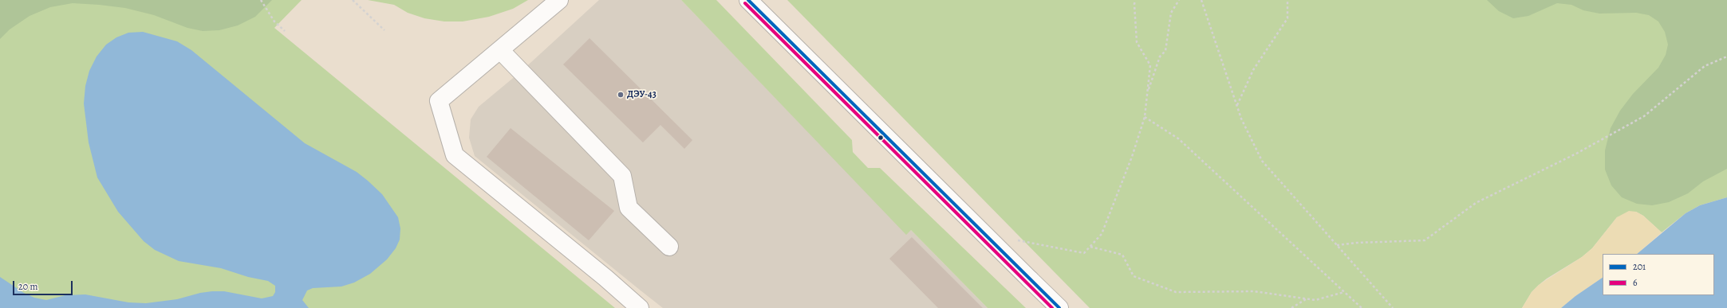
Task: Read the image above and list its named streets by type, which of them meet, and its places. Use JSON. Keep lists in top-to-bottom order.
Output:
{
  "places": ["ДЭУ-43"],
  "lines": ["transit line 201", "transit line 6"],
  "legend": ["201", "6"],
  "scale_bar": "20 m"
}
